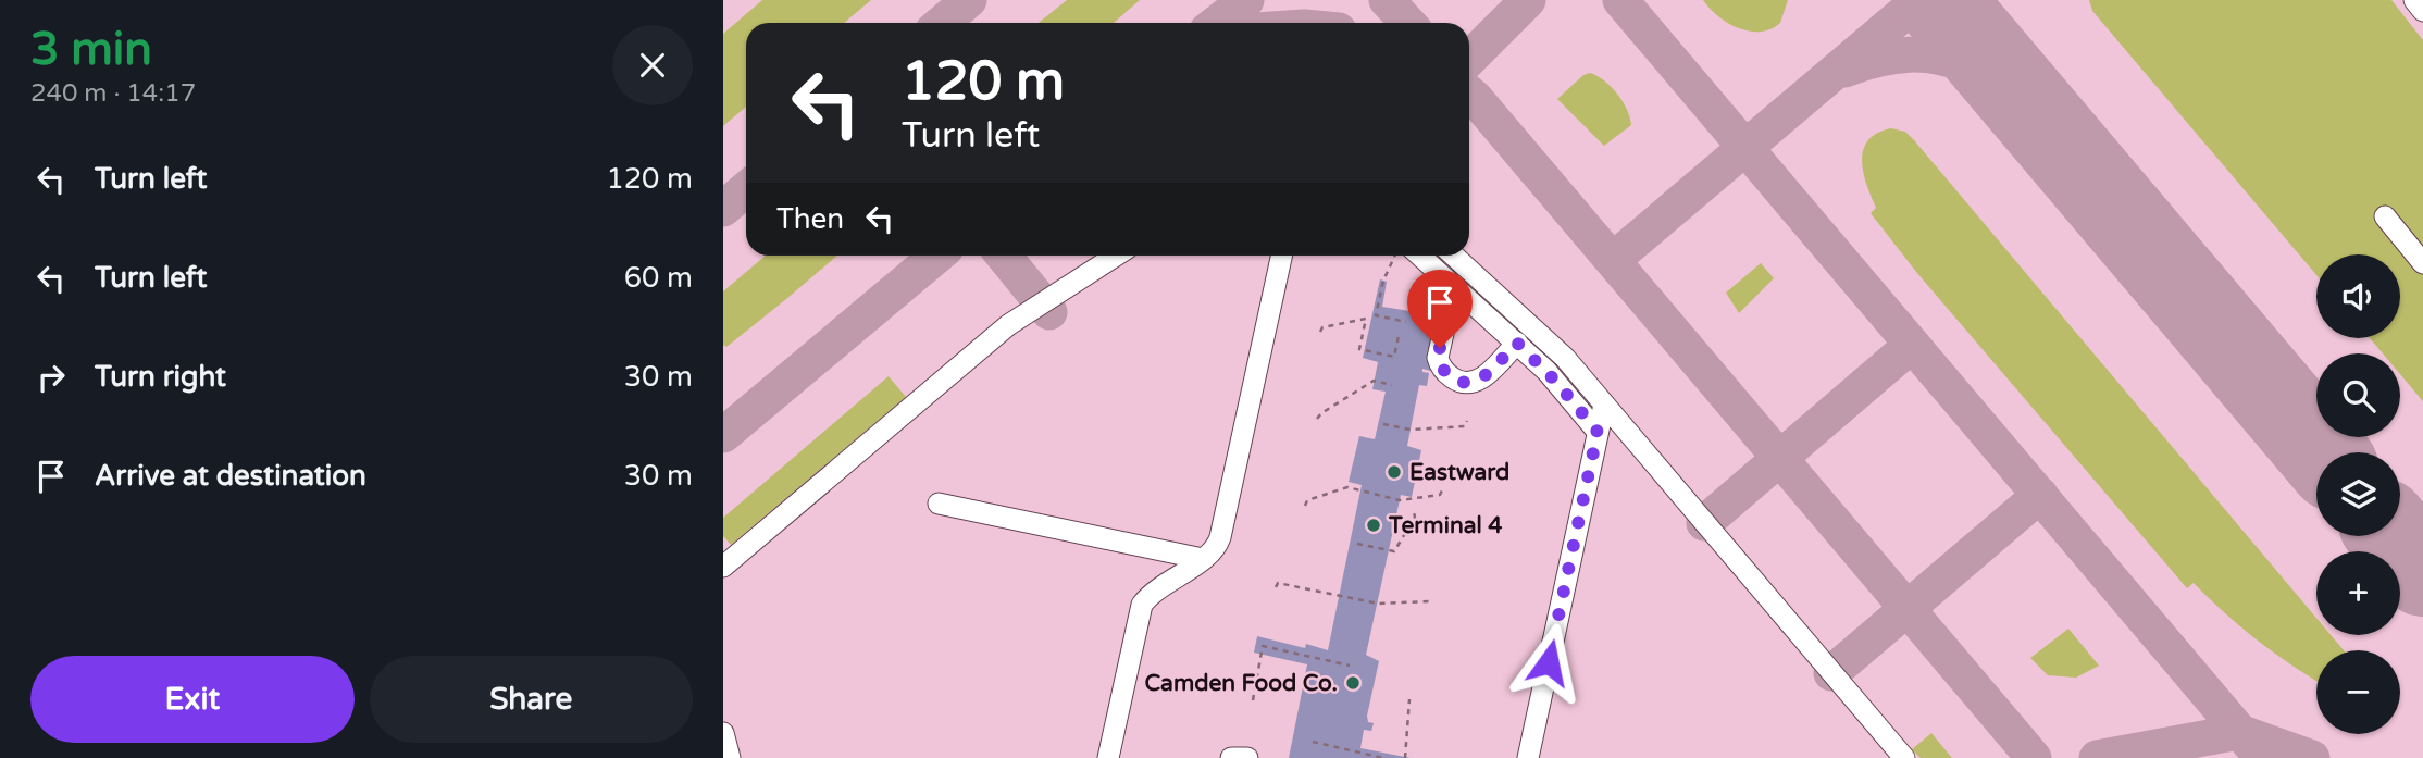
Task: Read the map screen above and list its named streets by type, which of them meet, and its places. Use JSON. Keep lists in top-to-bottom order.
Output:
{
  "places": ["Eastward", "Terminal 4", "Camden Food Co."],
  "page": {
    "heading": ["3 min", "240 m · 14:17"],
    "turn": ["120 m", "Turn left"],
    "list": [
      {
        "name": "Turn left",
        "value": "120 m"
      },
      {
        "name": "Turn left",
        "value": "60 m"
      },
      {
        "name": "Turn right",
        "value": "30 m"
      },
      {
        "name": "Arrive at destination",
        "value": "30 m"
      }
    ],
    "then": "Then",
    "map_buttons": ["+", "−"],
    "buttons": ["Exit", "Share"]
  }
}
